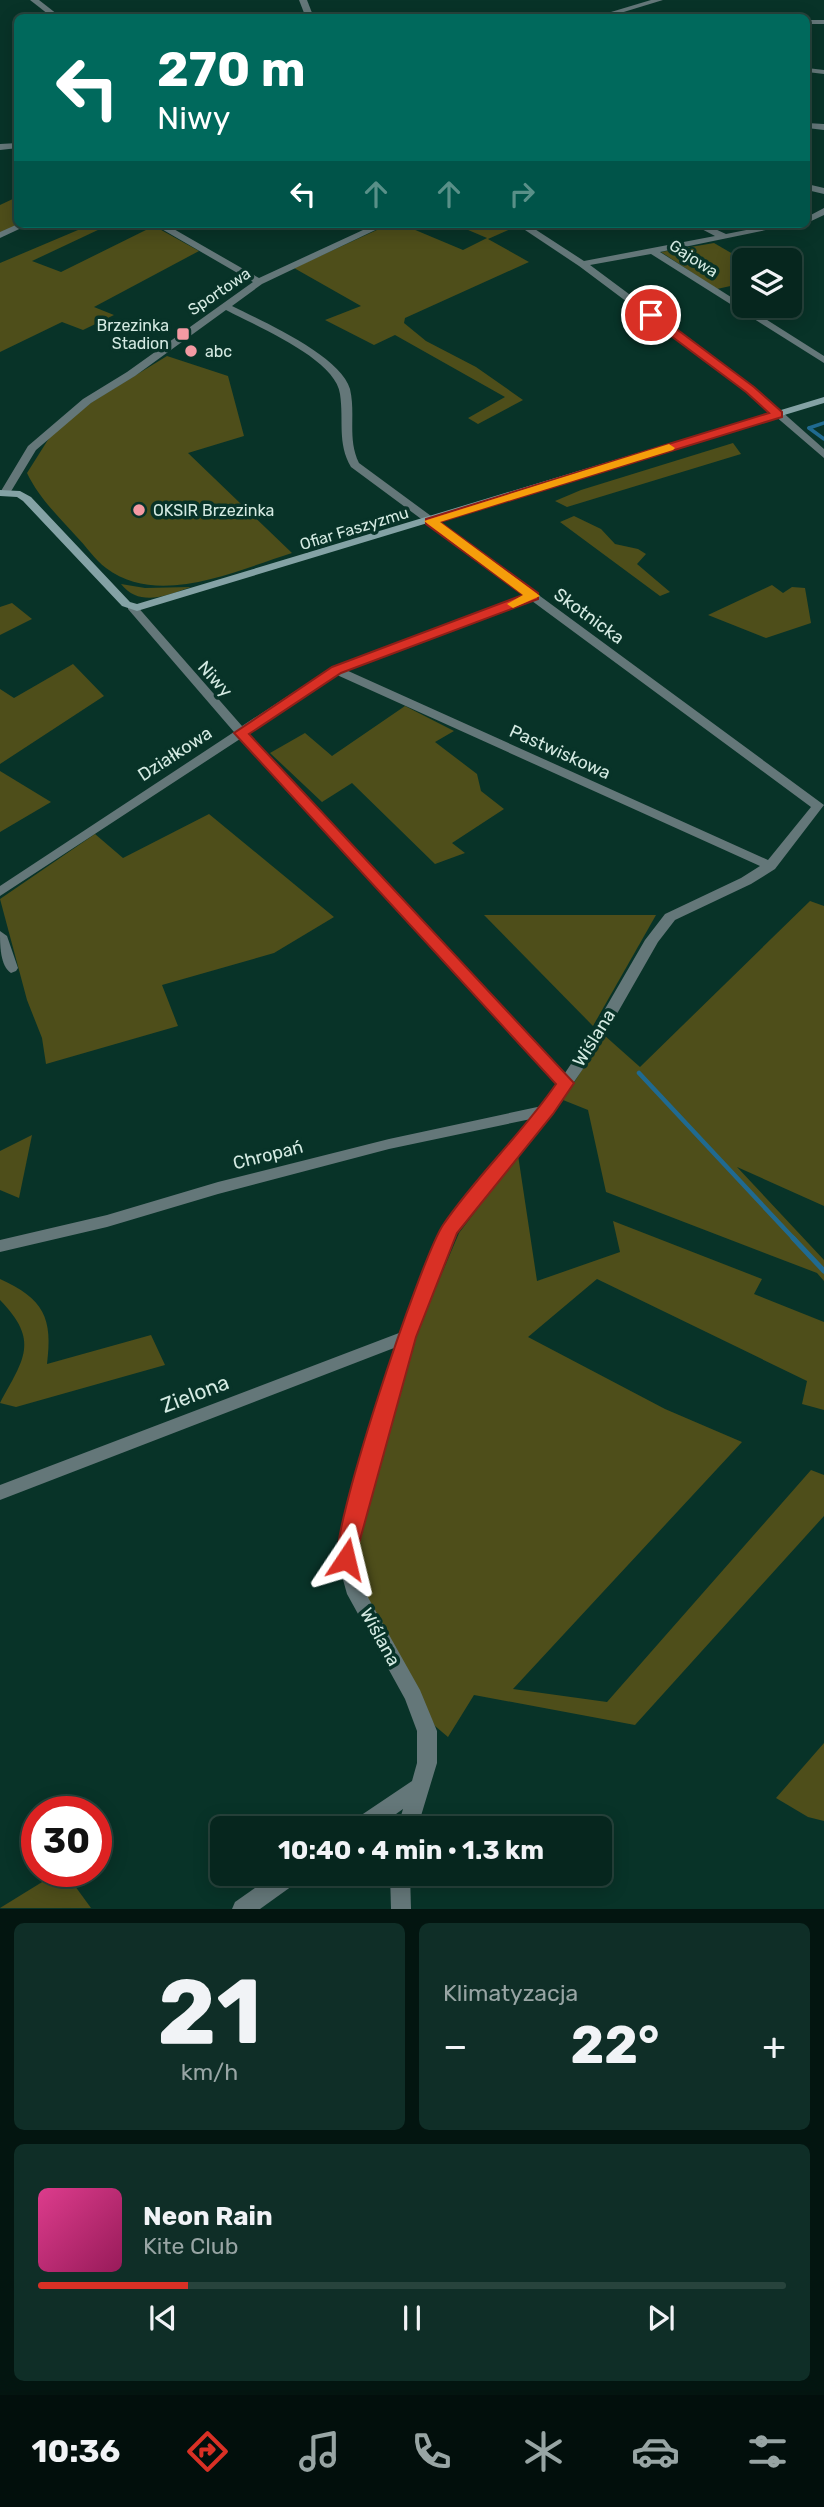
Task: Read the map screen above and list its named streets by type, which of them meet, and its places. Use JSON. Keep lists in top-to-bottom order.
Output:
{
  "streets": {
    "street": [
      "Gajowa",
      "Sportowa",
      "Ofiar Faszyzmu",
      "Skotnicka",
      "Niwy",
      "Pastwiskowa",
      "Działkowa",
      "Wiślana",
      "Chropań",
      "Zielona"
    ]
  },
  "crossings": [
    ["Sportowa", "Skotnicka"],
    ["Sportowa", "Niwy"],
    ["Ofiar Faszyzmu", "Skotnicka"],
    ["Ofiar Faszyzmu", "Niwy"],
    ["Skotnicka", "Działkowa"],
    ["Skotnicka", "Wiślana"],
    ["Niwy", "Działkowa"],
    ["Niwy", "Wiślana"],
    ["Pastwiskowa", "Działkowa"],
    ["Pastwiskowa", "Wiślana"],
    ["Wiślana", "Chropań"],
    ["Wiślana", "Zielona"]
  ],
  "places": {
    "transit": ["Brzezinka Stadion"],
    "other": ["abc", "OKSIR Brzezinka"]
  },
  "page": {
    "turn": ["270 m", "Niwy"],
    "limit": "30",
    "trip": "10:40 · 4 min · 1.3 km",
    "tile": [
      ["21", "km/h"],
      "Klimatyzacja"
    ],
    "heat": ["−", "22°", "+"],
    "song": ["Neon Rain", "Kite Club"],
    "tabs": "10:36"
  }
}
